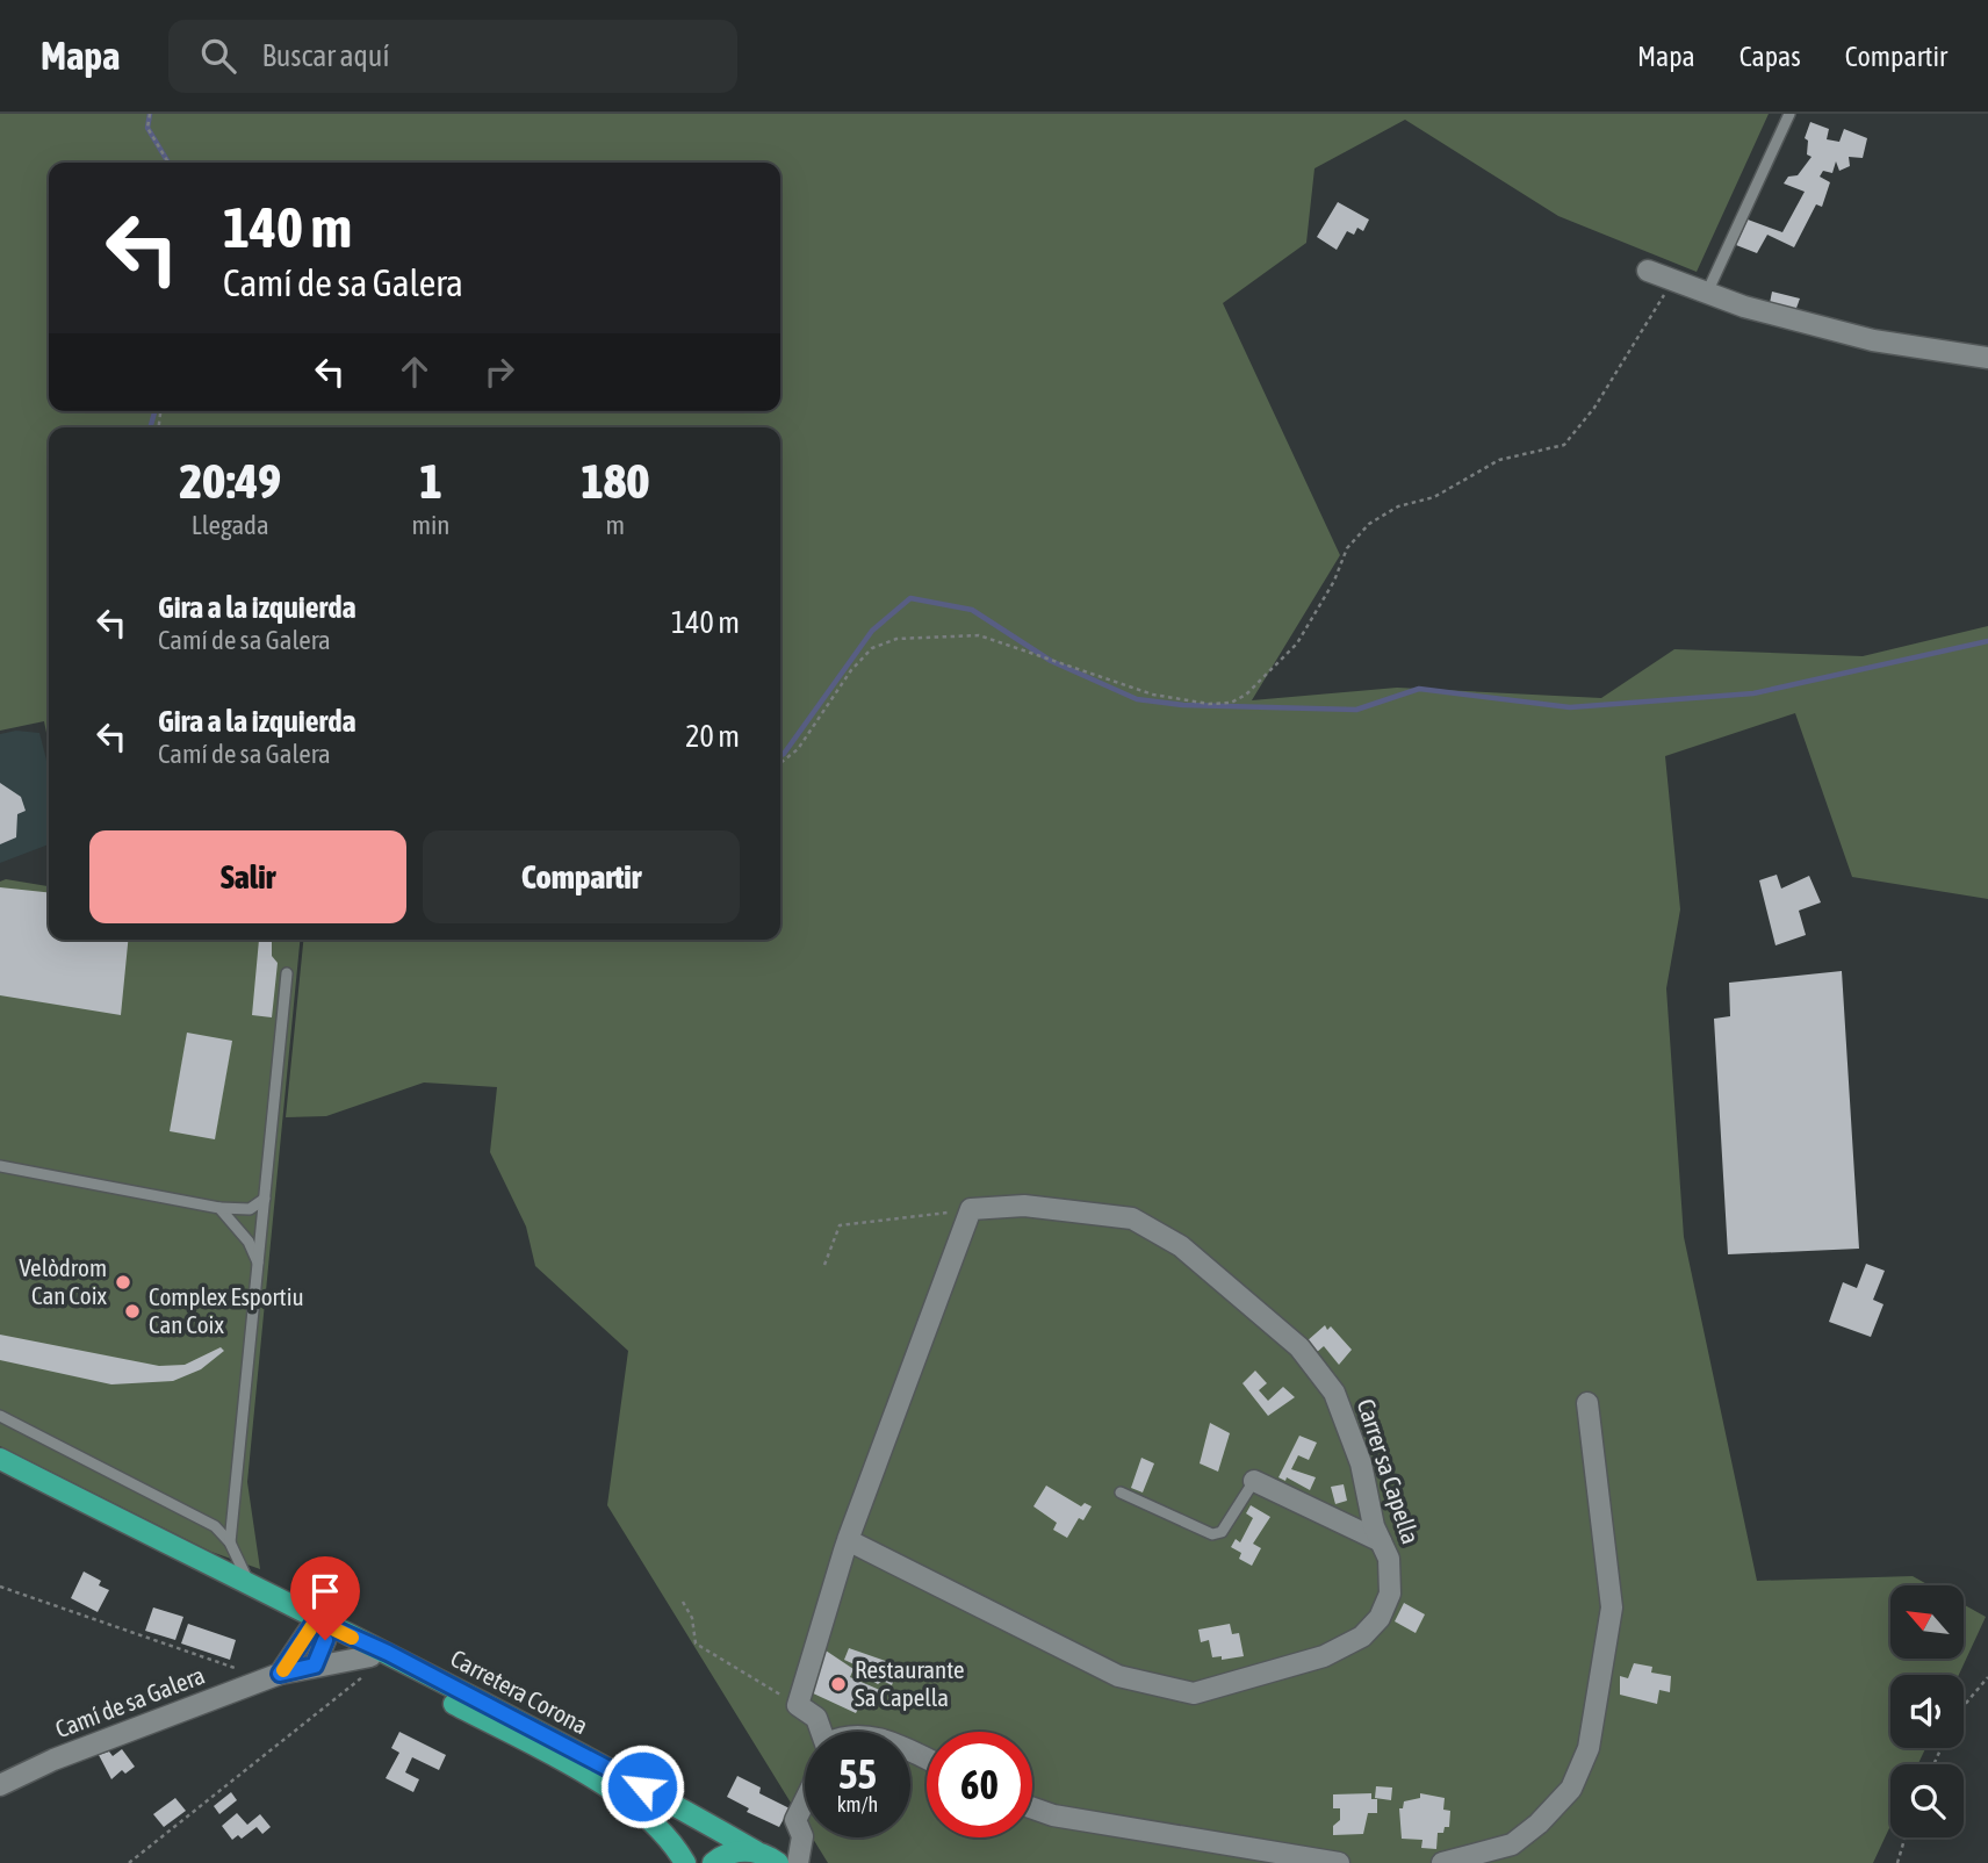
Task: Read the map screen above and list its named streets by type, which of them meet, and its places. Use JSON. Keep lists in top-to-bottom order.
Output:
{
  "streets": {
    "main road": ["Carretera Corona"],
    "street": ["Carrer sa Capella", "Camí de sa Galera"]
  },
  "crossings": [
    ["Carretera Corona", "Camí de sa Galera"]
  ],
  "places": ["Velòdrom Can Coix", "Complex Esportiu Can Coix", "Restaurante Sa Capella"],
  "north": "top left",
  "page": {
    "header": "Mapa",
    "search": "Buscar aquí",
    "nav": ["Mapa", "Capas", "Compartir"],
    "turn": ["140 m", "Camí de sa Galera"],
    "eta": [
      "20:49",
      "Llegada",
      "1",
      "min",
      "180",
      "m"
    ],
    "list": [
      {
        "name": "Gira a la izquierda",
        "note": "Camí de sa Galera",
        "value": "140 m"
      },
      {
        "name": "Gira a la izquierda",
        "note": "Camí de sa Galera",
        "value": "20 m"
      }
    ],
    "buttons": ["Salir", "Compartir"],
    "speed": "55 km/h",
    "limit": "60"
  }
}
